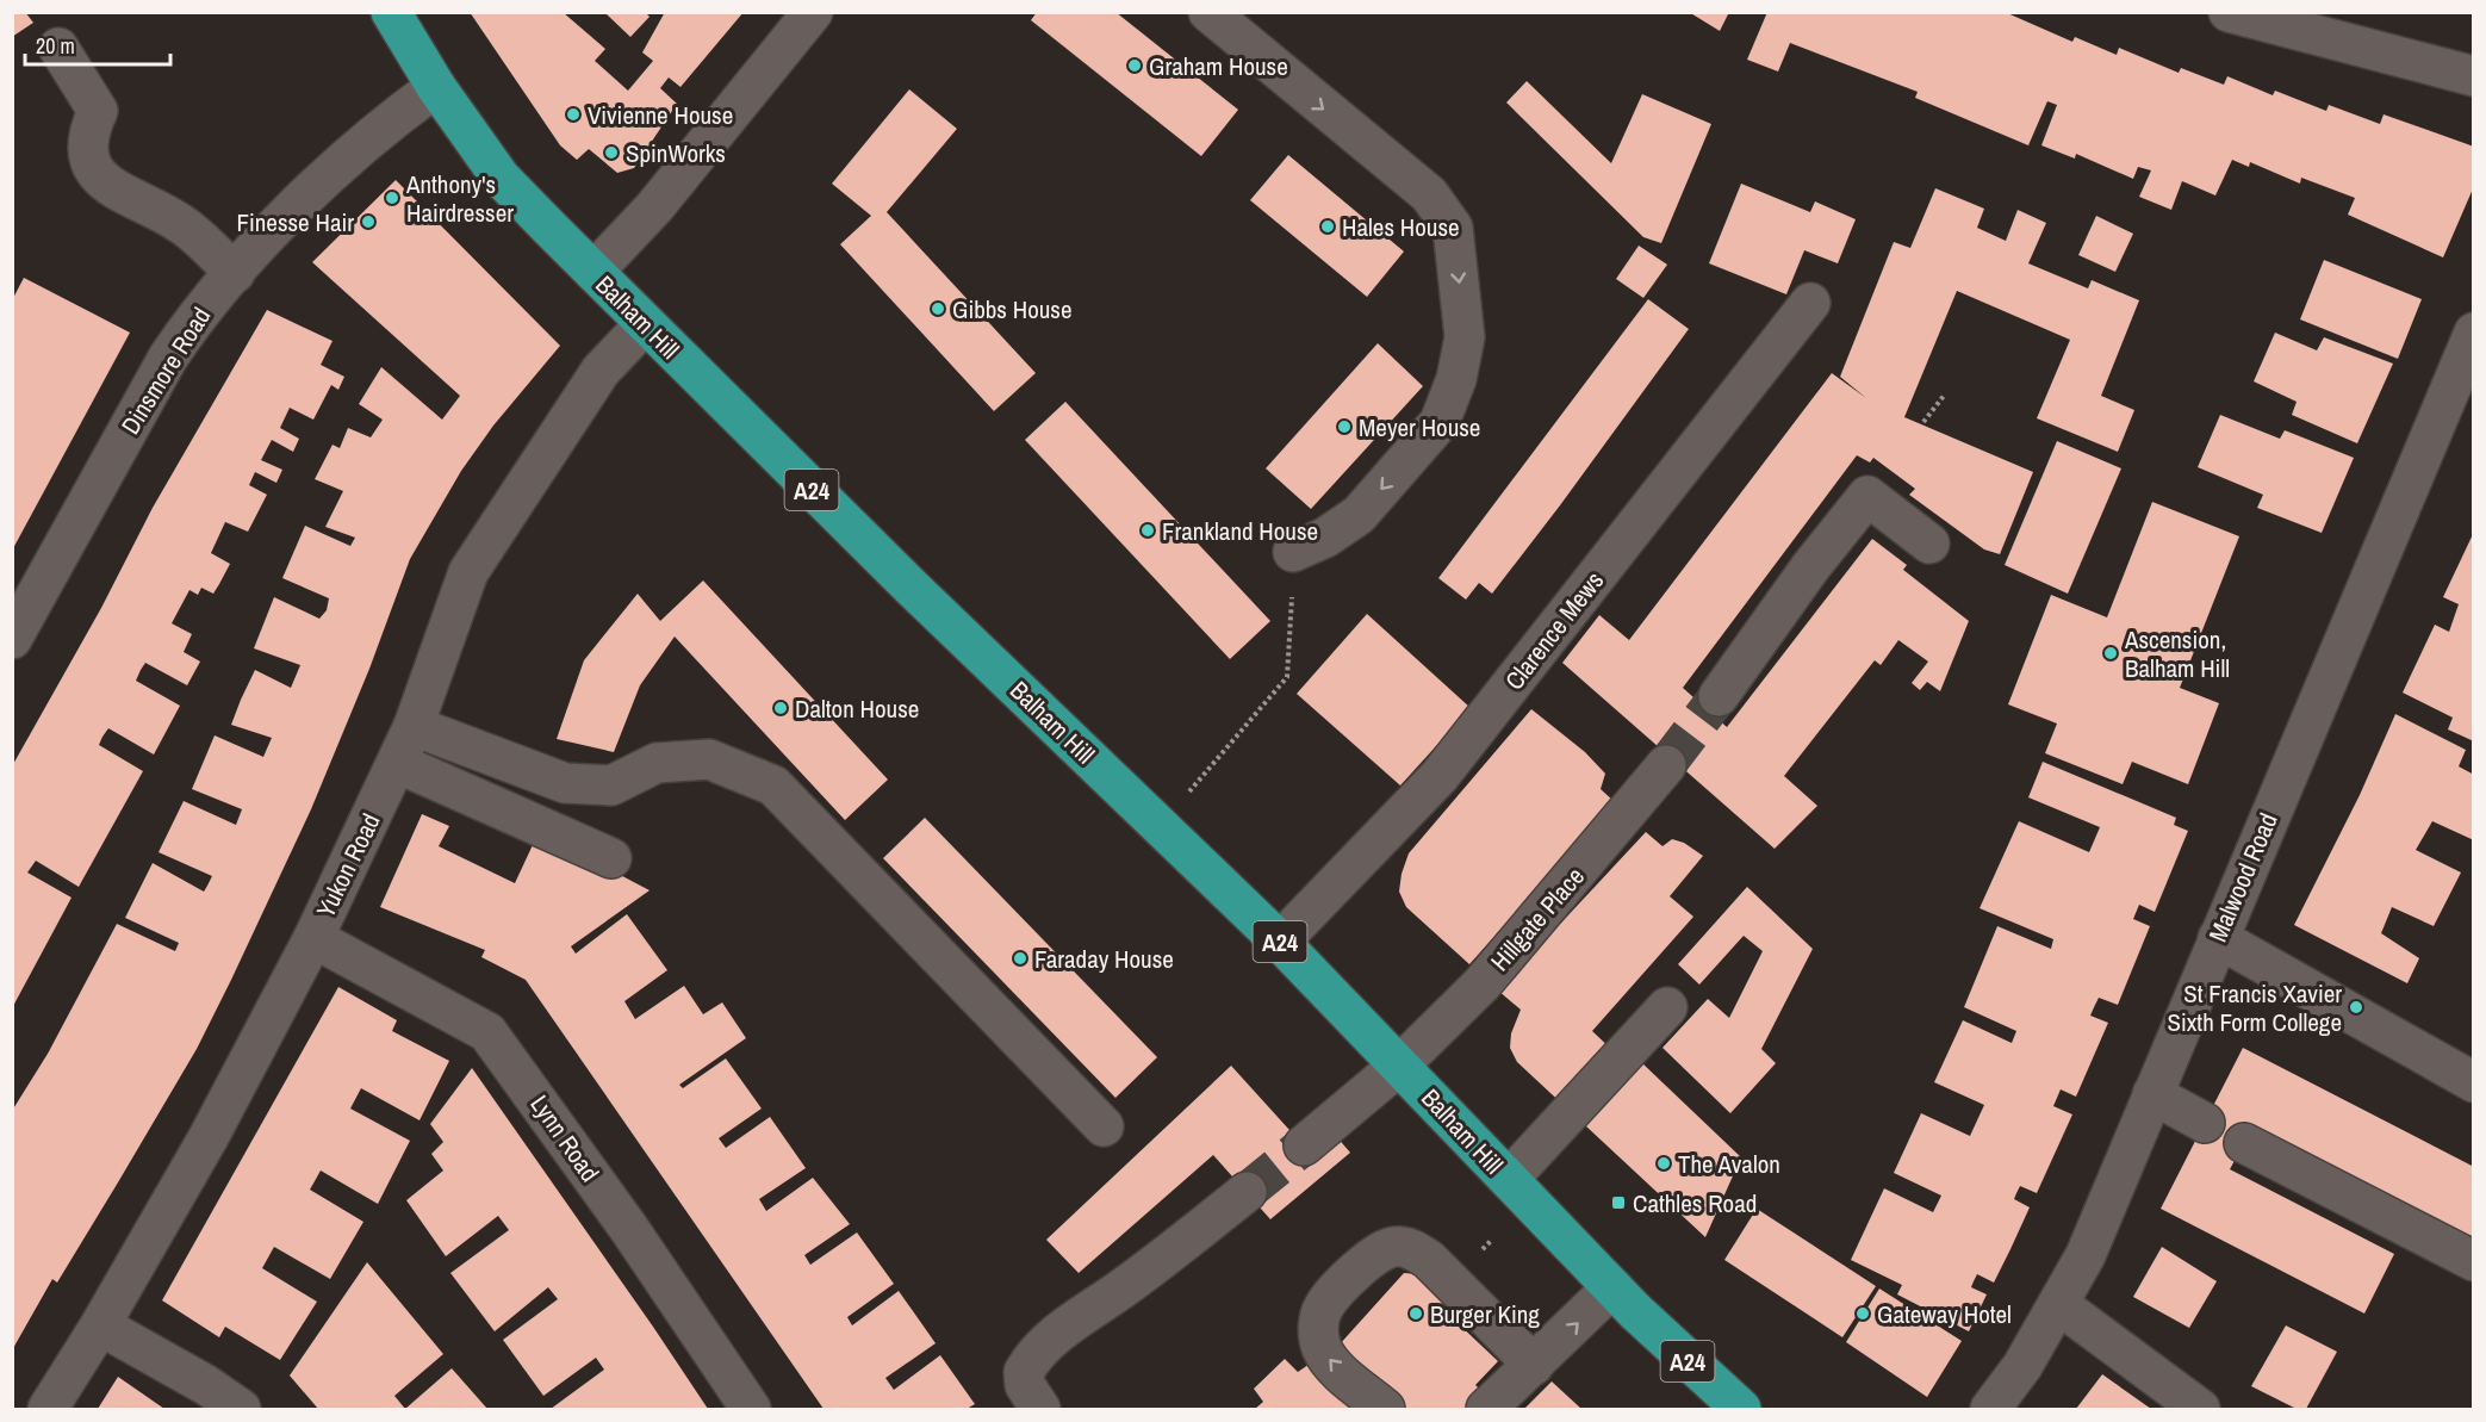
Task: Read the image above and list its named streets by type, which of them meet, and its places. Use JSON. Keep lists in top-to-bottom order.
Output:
{
  "streets": {
    "highway": ["Balham Hill", "A24"],
    "street": [
      "Dinsmore Road",
      "Clarence Mews",
      "Yukon Road",
      "Malwood Road",
      "Hillgate Place",
      "Lynn Road"
    ]
  },
  "crossings": [
    ["Balham Hill", "Dinsmore Road"],
    ["Balham Hill", "Clarence Mews"],
    ["Balham Hill", "Yukon Road"],
    ["Balham Hill", "Hillgate Place"],
    ["Yukon Road", "Lynn Road"]
  ],
  "places": {
    "other": [
      "Graham House",
      "Vivienne House",
      "SpinWorks",
      "Anthony's Hairdresser",
      "Finesse Hair",
      "Hales House",
      "Gibbs House",
      "Meyer House",
      "Frankland House",
      "Ascension, Balham Hill",
      "Dalton House",
      "Faraday House",
      "St Francis Xavier Sixth Form College",
      "The Avalon",
      "Burger King",
      "Gateway Hotel"
    ],
    "transit": ["Cathles Road"]
  },
  "scale_bar": "20 m"
}
